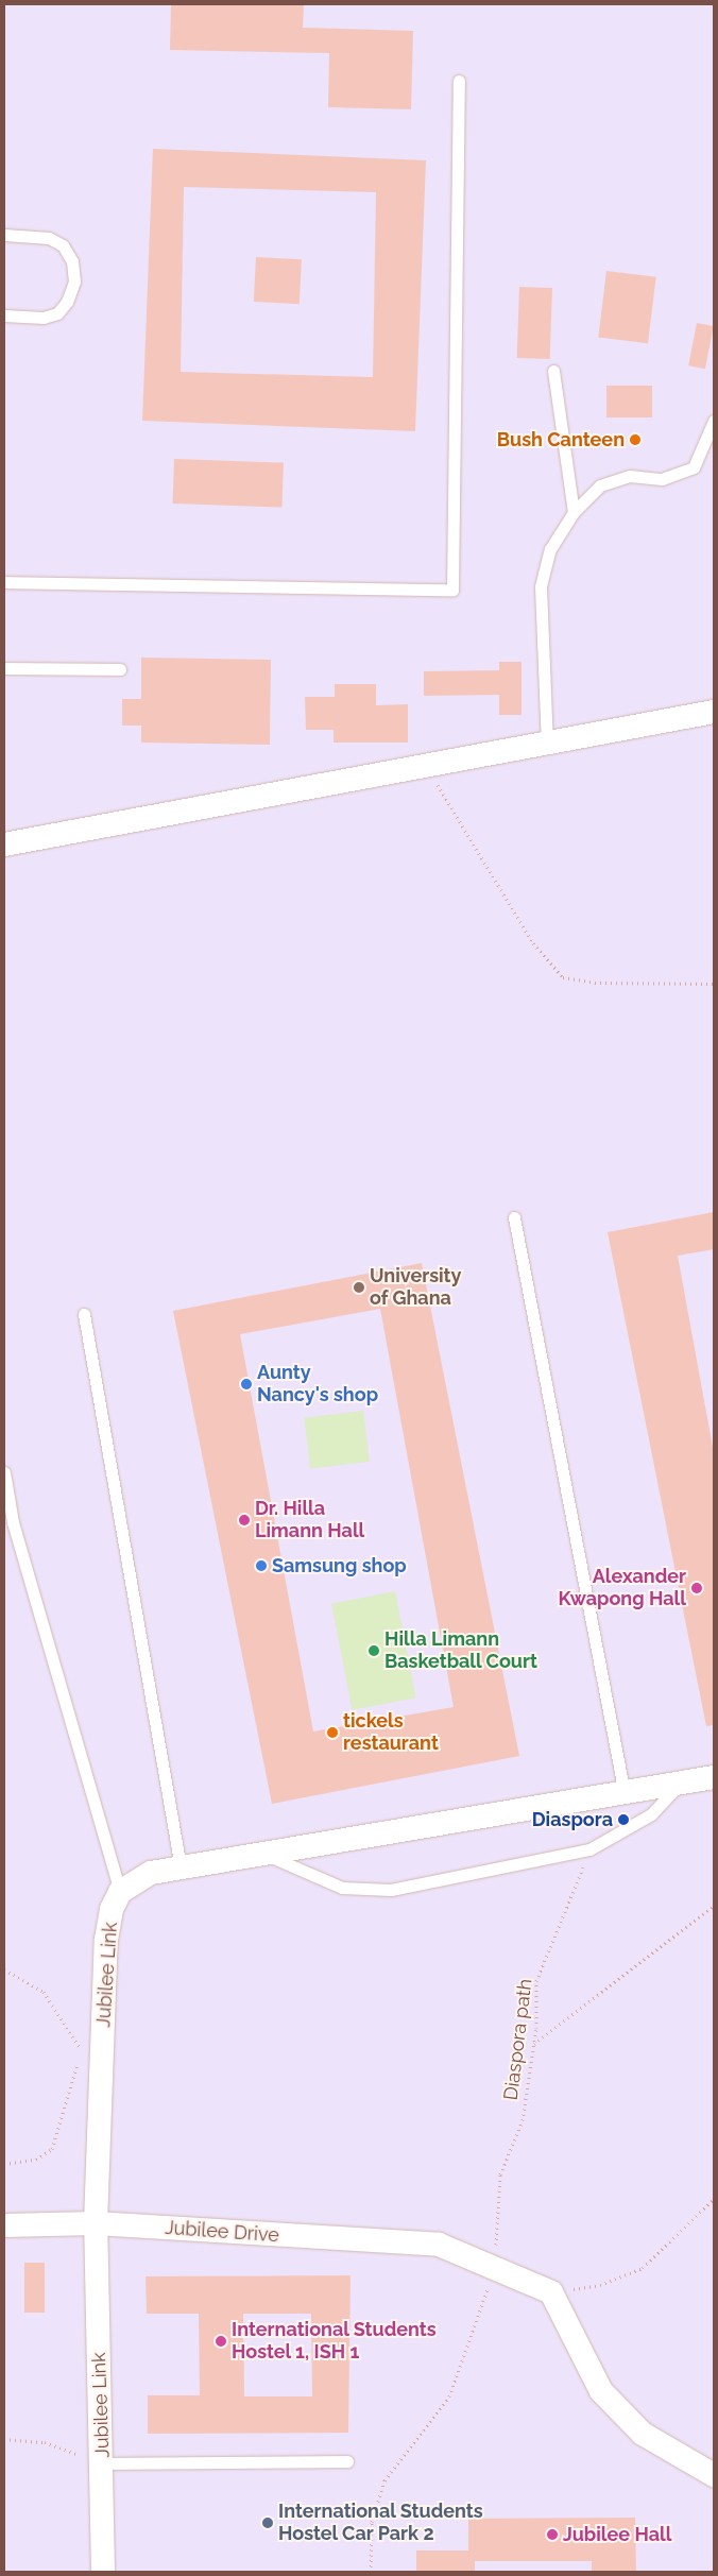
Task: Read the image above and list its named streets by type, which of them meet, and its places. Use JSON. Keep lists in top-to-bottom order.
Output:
{
  "streets": {
    "street": ["Jubilee Link", "Jubilee Drive"],
    "path": ["Diaspora path"]
  },
  "crossings": [
    ["Jubilee Link", "Jubilee Drive"],
    ["Diaspora path", "Jubilee Drive"]
  ],
  "places": [
    "Bush Canteen",
    "University of Ghana",
    "Aunty Nancy's shop",
    "Dr. Hilla Limann Hall",
    "Samsung shop",
    "Alexander Kwapong Hall",
    "Hilla Limann Basketball Court",
    "tickels restaurant",
    "Diaspora",
    "International Students Hostel 1, ISH 1",
    "International Students Hostel Car Park 2",
    "Jubilee Hall"
  ]
}
